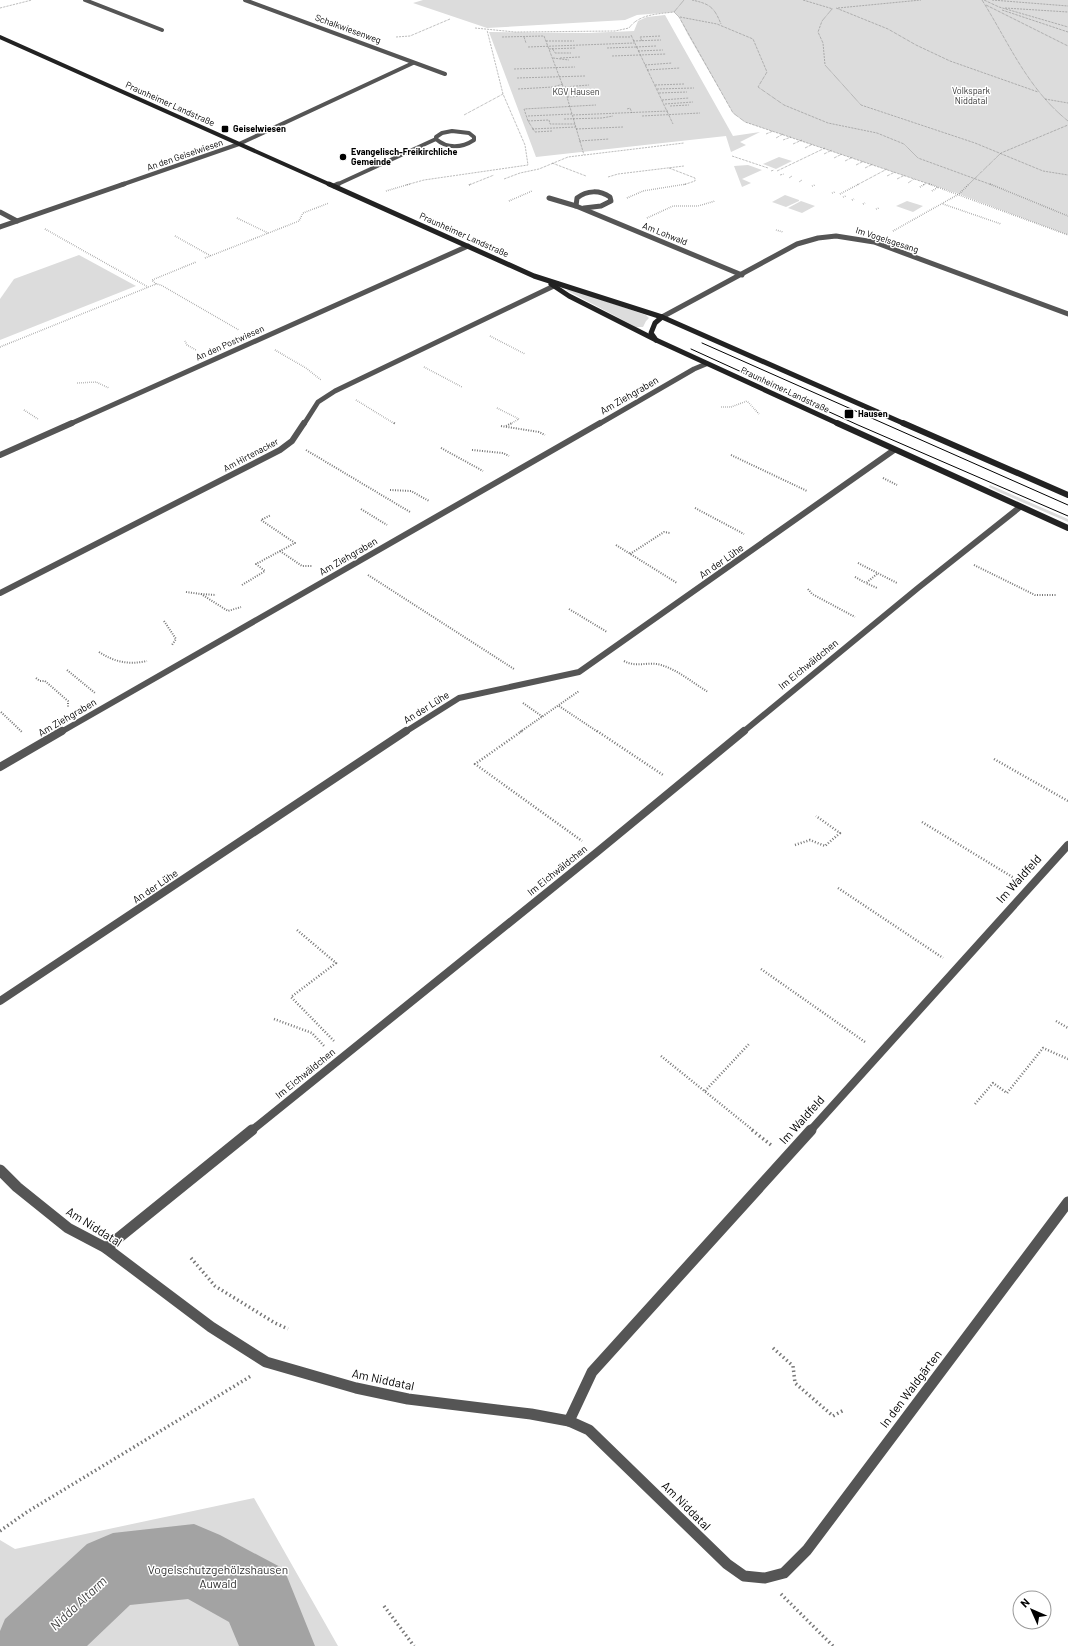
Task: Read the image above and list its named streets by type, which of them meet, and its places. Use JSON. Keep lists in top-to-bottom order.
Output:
{
  "streets": {
    "main road": ["Praunheimer Landstraße"],
    "street": [
      "Schalkwiesenweg",
      "An den Geiselwiesen",
      "Am Lohwald",
      "Im Vogelsgesang",
      "An den Postwiesen",
      "Am Ziehgraben",
      "Am Hirtenacker",
      "An der Lühe",
      "Im Eichwäldchen",
      "Im Waldfeld",
      "Am Niddatal",
      "In den Waldgärten"
    ]
  },
  "crossings": [
    ["Schalkwiesenweg", "An den Geiselwiesen"],
    ["Praunheimer Landstraße", "An den Geiselwiesen"],
    ["Praunheimer Landstraße", "Im Vogelsgesang"],
    ["Praunheimer Landstraße", "An den Postwiesen"],
    ["Praunheimer Landstraße", "Am Ziehgraben"],
    ["Praunheimer Landstraße", "Am Hirtenacker"],
    ["Praunheimer Landstraße", "An der Lühe"],
    ["Praunheimer Landstraße", "Im Eichwäldchen"],
    ["Am Lohwald", "Im Vogelsgesang"],
    ["Im Eichwäldchen", "Am Niddatal"],
    ["Im Waldfeld", "Am Niddatal"],
    ["Am Niddatal", "In den Waldgärten"]
  ],
  "water": ["Nidda Altarm"],
  "parks": ["Volkspark Niddatal", "KGV Hausen", "Vogelschutzgehölzshausen Auwald"],
  "places": {
    "transit": ["Geiselwiesen", "Hausen"],
    "other": ["Evangelisch-Freikirchliche Gemeinde"]
  },
  "north": "top left"
}
